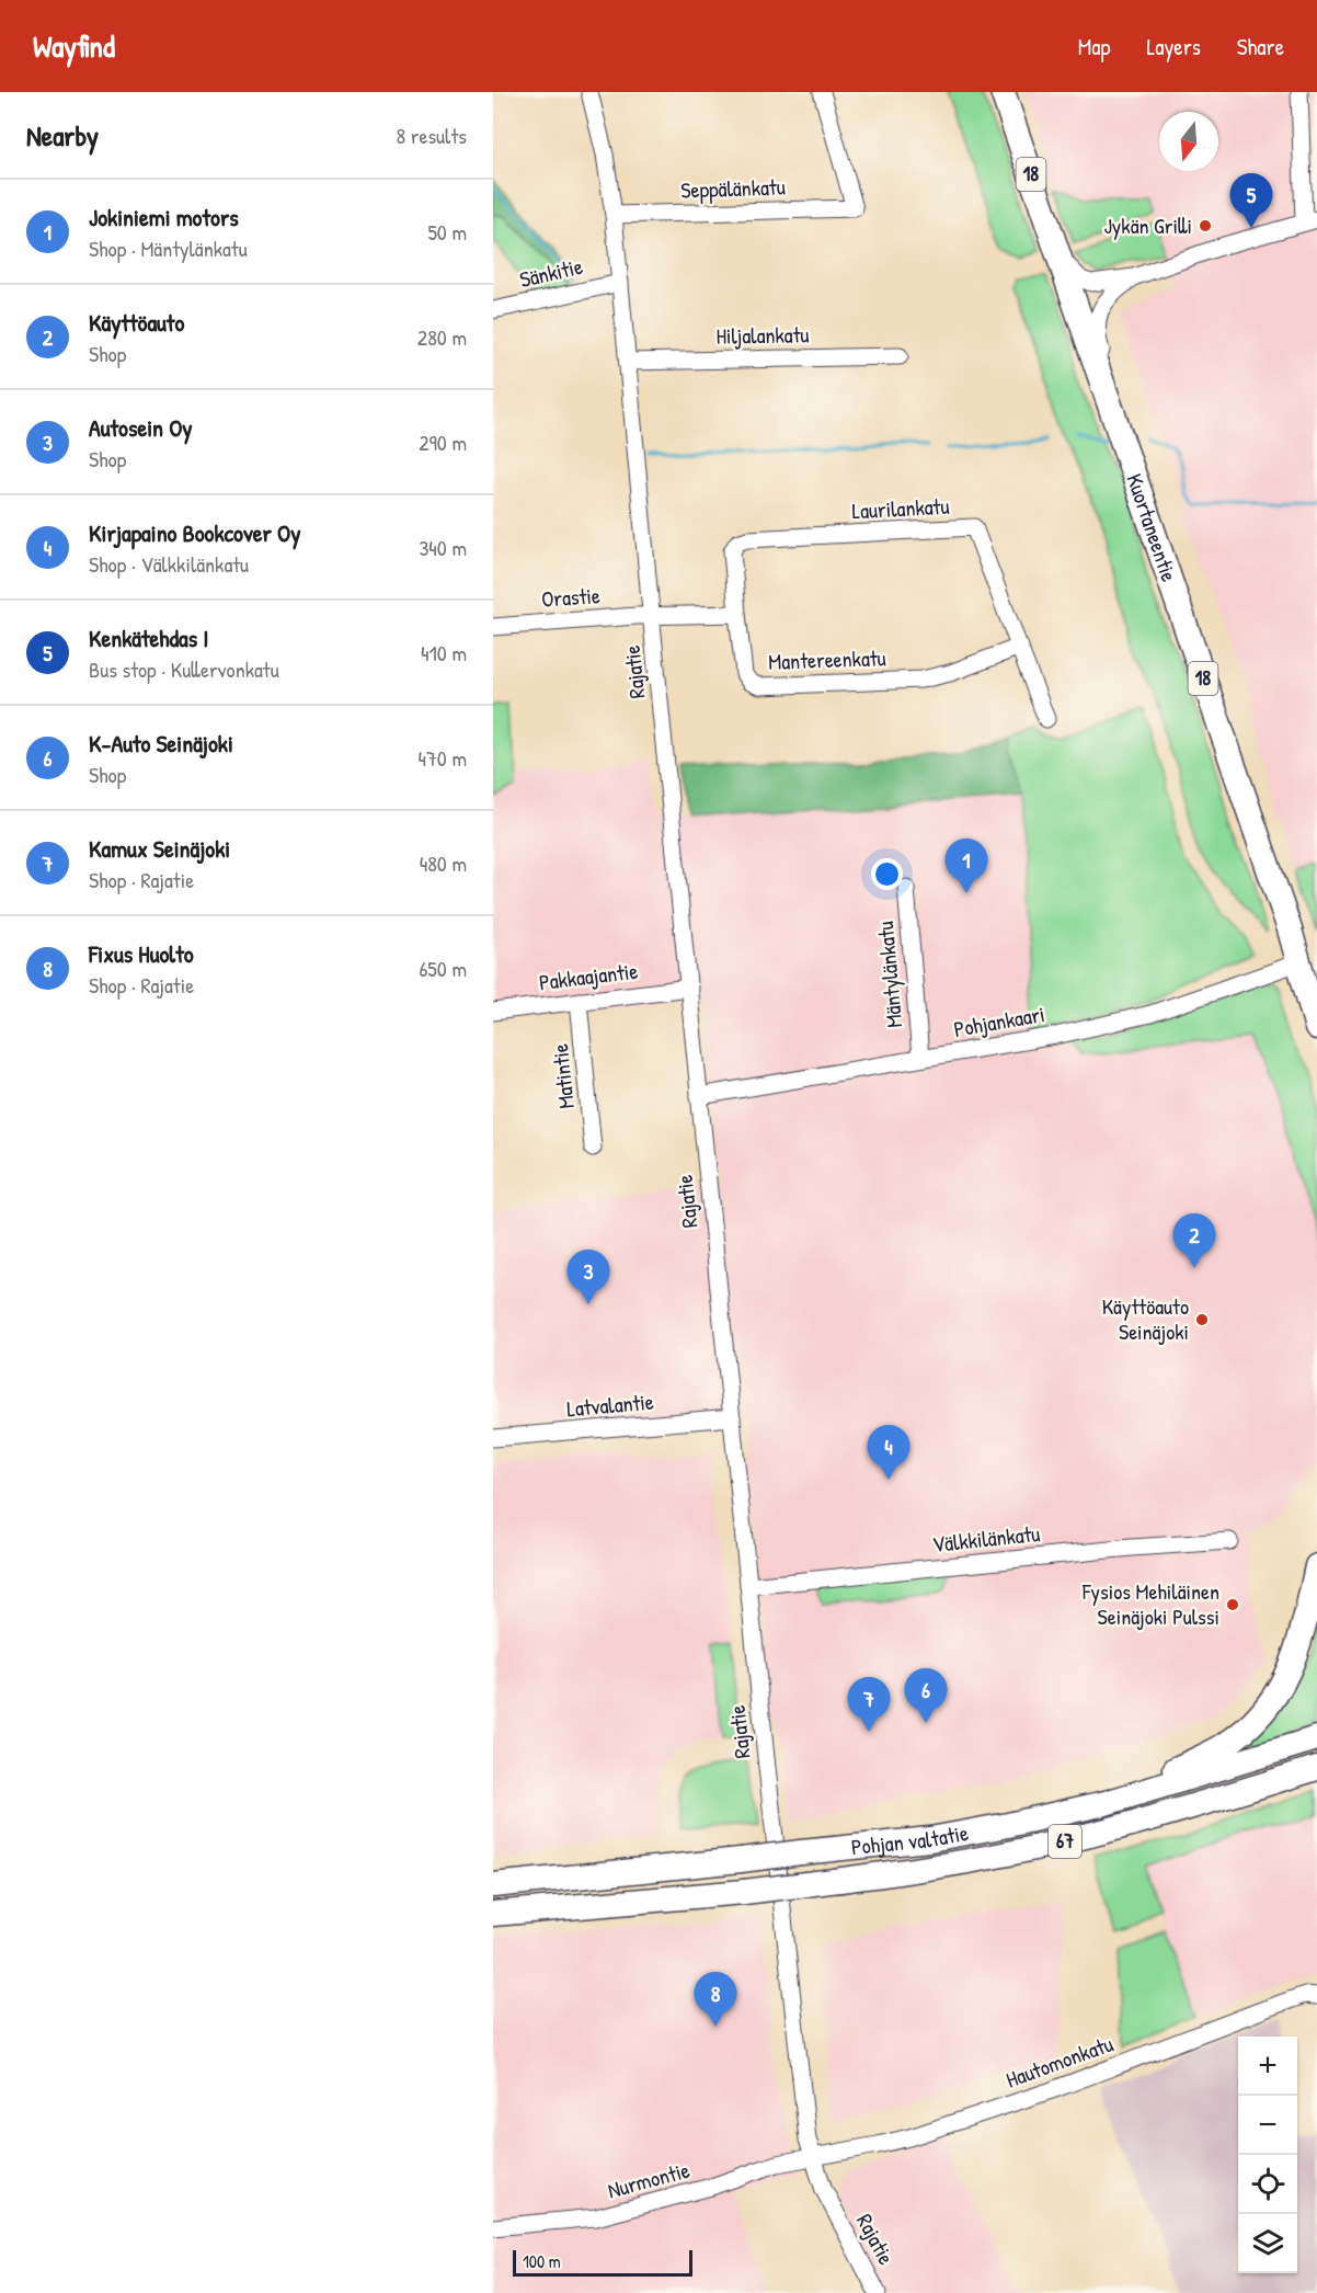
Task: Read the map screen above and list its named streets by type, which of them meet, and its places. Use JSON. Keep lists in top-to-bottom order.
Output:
{
  "streets": {
    "highway": [
      "18",
      "Kuortaneentie",
      "Pohjan valtatie",
      "67"
    ],
    "street": [
      "Seppälänkatu",
      "Sänkitie",
      "Hiljalankatu",
      "Laurilankatu",
      "Orastie",
      "Mantereenkatu",
      "Rajatie",
      "Mäntylänkatu",
      "Pakkaajantie",
      "Pohjankaari",
      "Matintie",
      "Latvalantie",
      "Välkkilänkatu",
      "Hautomonkatu",
      "Nurmontie"
    ]
  },
  "crossings": [
    ["Seppälänkatu", "Rajatie"],
    ["Sänkitie", "Rajatie"],
    ["Hiljalankatu", "Rajatie"],
    ["Laurilankatu", "Mantereenkatu"],
    ["Kuortaneentie", "Pohjankaari"],
    ["Orastie", "Rajatie"],
    ["Rajatie", "Pakkaajantie"],
    ["Rajatie", "Pohjankaari"],
    ["Rajatie", "Latvalantie"],
    ["Rajatie", "Välkkilänkatu"],
    ["Rajatie", "Hautomonkatu"],
    ["Rajatie", "Nurmontie"],
    ["Mäntylänkatu", "Pohjankaari"],
    ["Pakkaajantie", "Matintie"],
    ["Hautomonkatu", "Nurmontie"]
  ],
  "places": ["Jykän Grilli", "Käyttöauto Seinäjoki", "Fysios Mehiläinen Seinäjoki Pulssi"],
  "scale_bar": "100 m",
  "north": "bottom",
  "page": {
    "header": "Wayfind",
    "nav": ["Map", "Layers", "Share"],
    "heading": ["Nearby", "8 results"],
    "pins": [
      "5",
      "1",
      "2",
      "3",
      "4",
      "6",
      "7",
      "8"
    ],
    "list": [
      {
        "mark": "1",
        "name": "Jokiniemi motors",
        "note": "Shop · Mäntylänkatu",
        "value": "50 m"
      },
      {
        "mark": "2",
        "name": "Käyttöauto",
        "note": "Shop",
        "value": "280 m"
      },
      {
        "mark": "3",
        "name": "Autosein Oy",
        "note": "Shop",
        "value": "290 m"
      },
      {
        "mark": "4",
        "name": "Kirjapaino Bookcover Oy",
        "note": "Shop · Välkkilänkatu",
        "value": "340 m"
      },
      {
        "mark": "5",
        "name": "Kenkätehdas I",
        "note": "Bus stop · Kullervonkatu",
        "value": "410 m"
      },
      {
        "mark": "6",
        "name": "K-Auto Seinäjoki",
        "note": "Shop",
        "value": "470 m"
      },
      {
        "mark": "7",
        "name": "Kamux Seinäjoki",
        "note": "Shop · Rajatie",
        "value": "480 m"
      },
      {
        "mark": "8",
        "name": "Fixus Huolto",
        "note": "Shop · Rajatie",
        "value": "650 m"
      }
    ],
    "map_buttons": ["+", "−"],
    "scale": "100 m"
  }
}
